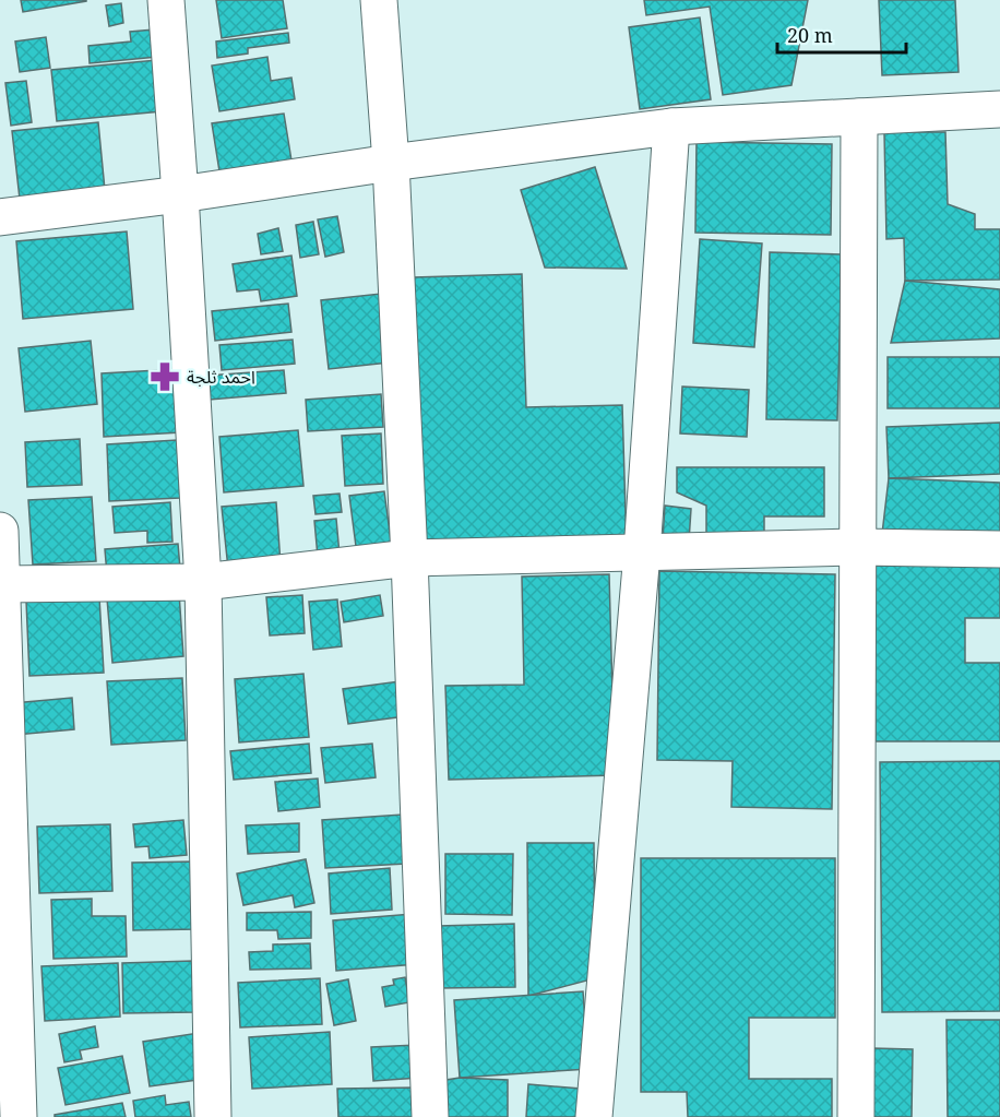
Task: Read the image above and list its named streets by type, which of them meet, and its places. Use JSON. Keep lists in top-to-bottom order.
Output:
{
  "places": {
    "pharmacy": ["احمد ثلجة"]
  },
  "scale_bar": "20 m"
}
